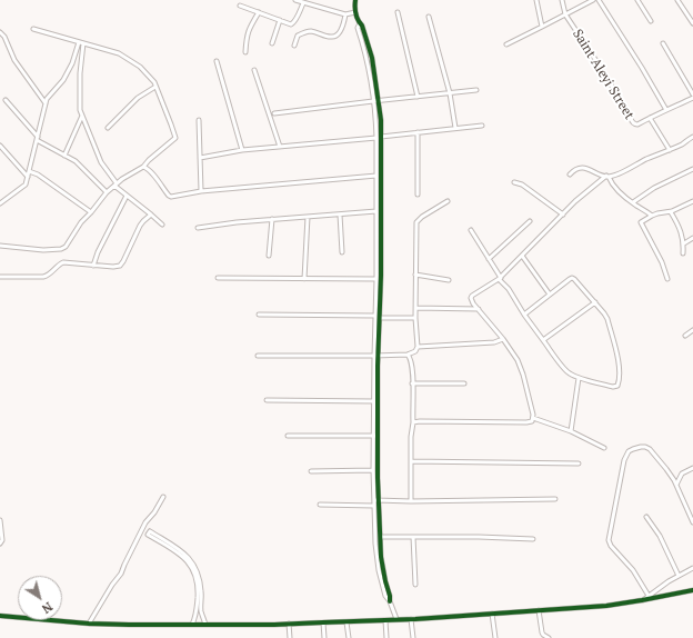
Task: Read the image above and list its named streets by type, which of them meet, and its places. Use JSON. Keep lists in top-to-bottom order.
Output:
{
  "streets": {
    "street": ["Saint Aleyi Street"]
  },
  "north": "bottom right"
}
